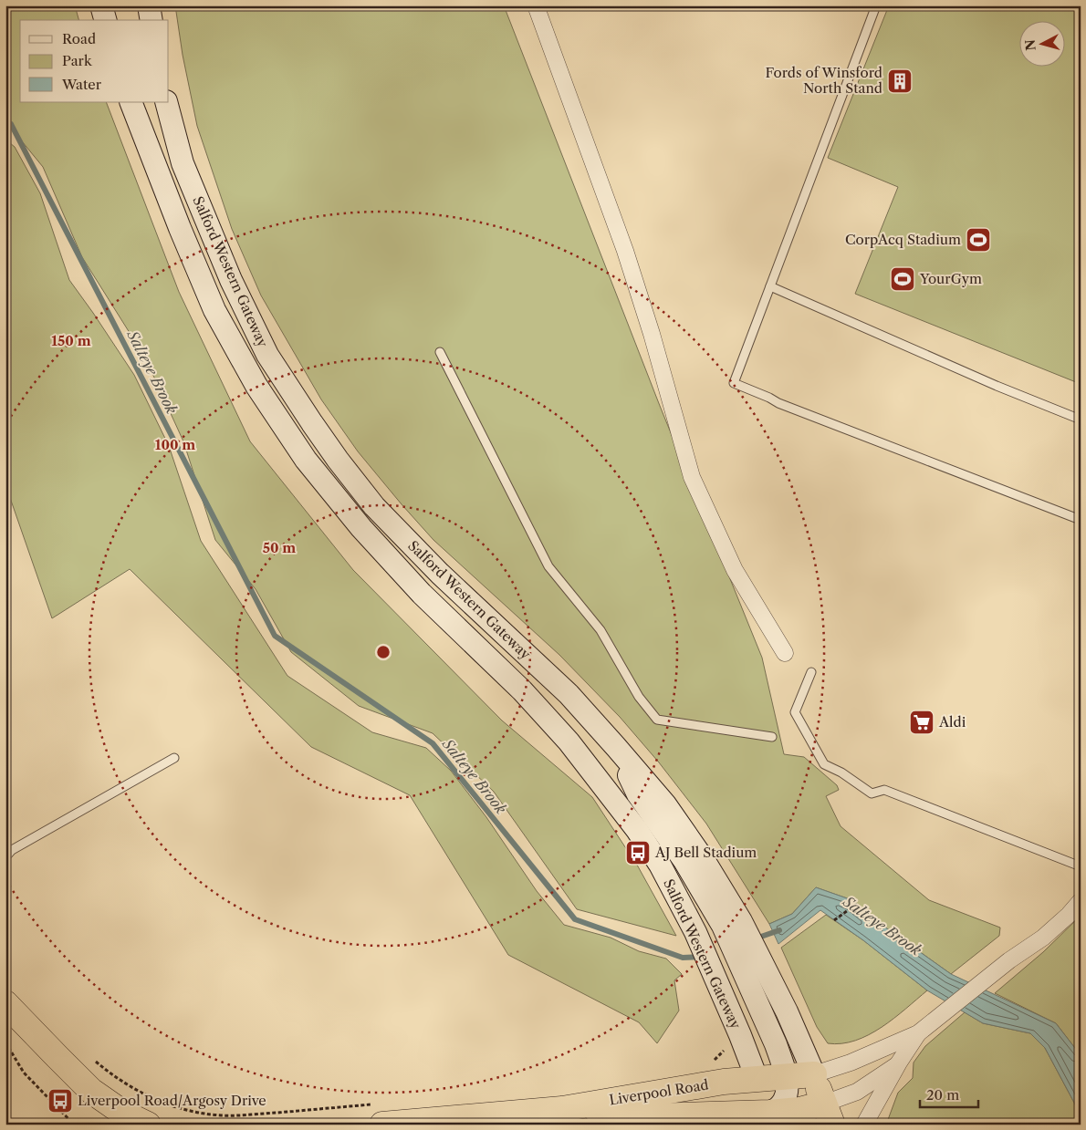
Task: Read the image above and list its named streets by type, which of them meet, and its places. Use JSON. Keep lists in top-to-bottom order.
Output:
{
  "streets": {
    "highway": ["Liverpool Road"],
    "street": ["Salford Western Gateway"]
  },
  "crossings": [
    ["Salford Western Gateway", "Liverpool Road"]
  ],
  "water": ["Salteye Brook"],
  "places": {
    "building": ["Fords of Winsford North Stand"],
    "sports": ["CorpAcq Stadium", "YourGym"],
    "supermarket": ["Aldi"],
    "bus stop": ["AJ Bell Stadium", "Liverpool Road/Argosy Drive"]
  },
  "legend": ["Road", "Park", "Water"],
  "scale_bar": "20 m",
  "north": "left",
  "rings": ["150 m", "100 m", "50 m"]
}
